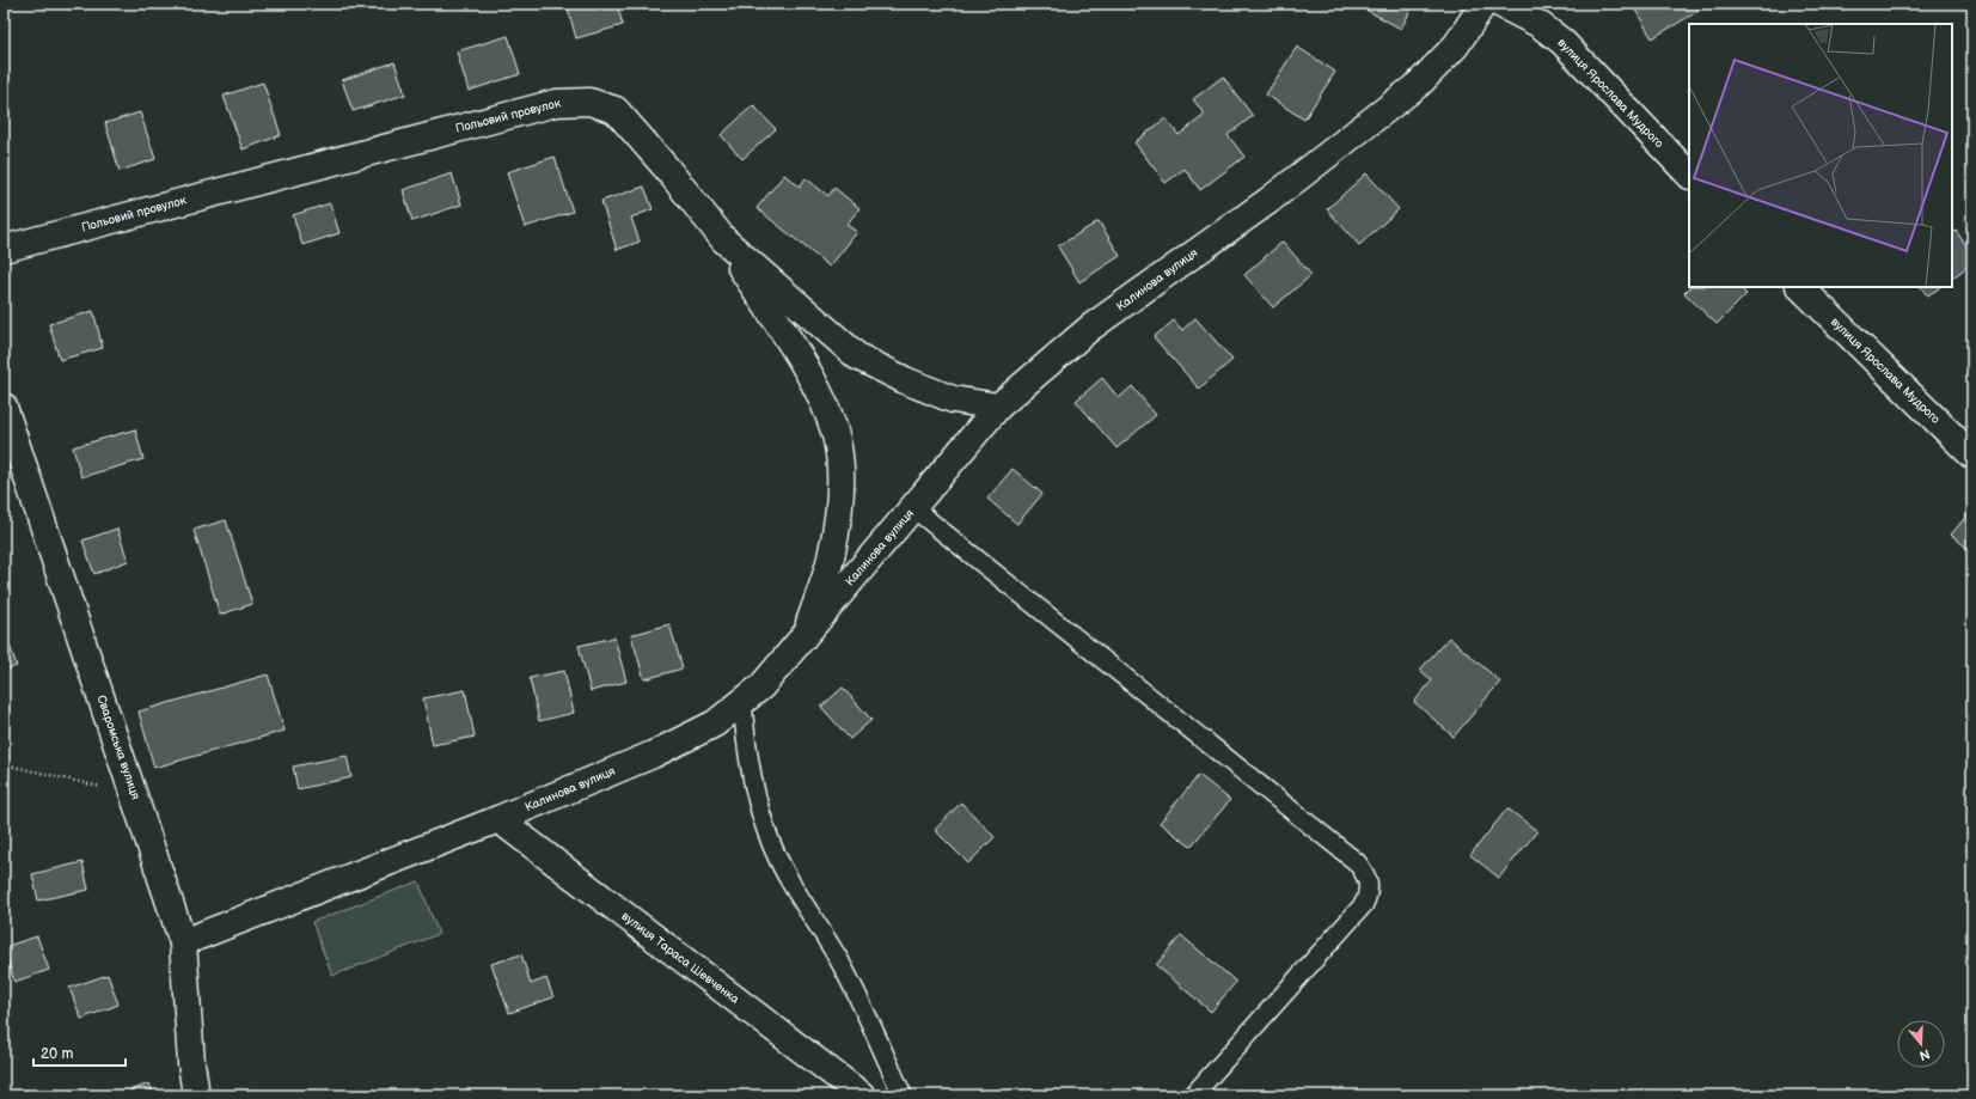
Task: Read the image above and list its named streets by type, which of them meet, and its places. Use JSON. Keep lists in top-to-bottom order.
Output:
{
  "streets": {
    "street": [
      "вулиця Ярослава Мудрого",
      "Польовий провулок",
      "Калинова вулиця",
      "Сваромська вулиця",
      "вулиця Тараса Шевченка"
    ]
  },
  "crossings": [
    ["Польовий провулок", "Калинова вулиця"],
    ["Калинова вулиця", "Сваромська вулиця"],
    ["Калинова вулиця", "вулиця Тараса Шевченка"]
  ],
  "scale_bar": "20 m",
  "north": "bottom"
}
